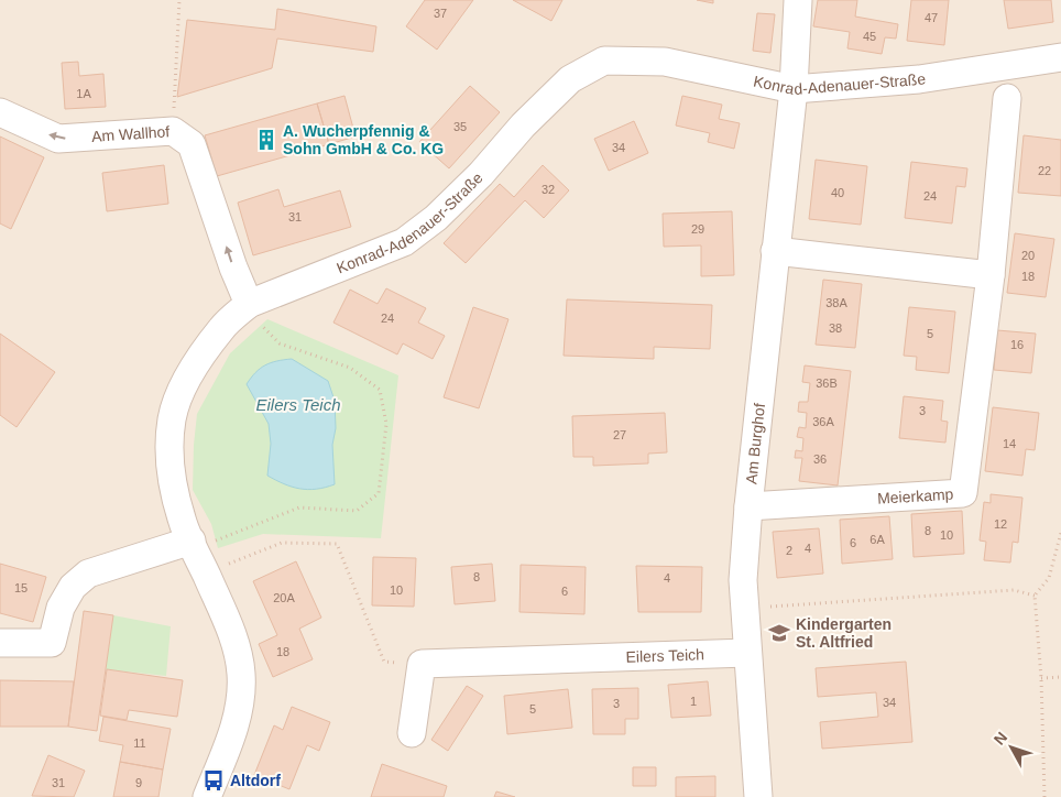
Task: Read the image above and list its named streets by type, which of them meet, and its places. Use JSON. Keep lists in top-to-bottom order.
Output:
{
  "streets": {
    "street": [
      "Konrad-Adenauer-Straße",
      "Am Wallhof",
      "Am Burghof",
      "Meierkamp",
      "Eilers Teich"
    ]
  },
  "crossings": [
    ["Konrad-Adenauer-Straße", "Am Wallhof"],
    ["Konrad-Adenauer-Straße", "Am Burghof"],
    ["Am Burghof", "Meierkamp"],
    ["Am Burghof", "Eilers Teich"]
  ],
  "one_way": ["Am Wallhof"],
  "water": ["Eilers Teich"],
  "places": {
    "building": ["A. Wucherpfennig & Sohn GmbH & Co. KG"],
    "school or university": ["Kindergarten St. Altfried"],
    "bus stop": ["Altdorf"]
  },
  "house_numbers": [
    "37",
    "47",
    "45",
    "1A",
    "35",
    "34",
    "22",
    "32",
    "40",
    "24",
    "31",
    "29",
    "20",
    "18",
    "38A",
    "24",
    "38",
    "5",
    "16",
    "36B",
    "3",
    "36A",
    "27",
    "14",
    "36",
    "12",
    "8",
    "10",
    "6A",
    "6",
    "4",
    "2",
    "8",
    "4",
    "15",
    "10",
    "6",
    "20A",
    "18",
    "1",
    "34",
    "3",
    "5",
    "11",
    "31",
    "9"
  ],
  "north": "top left"
}
